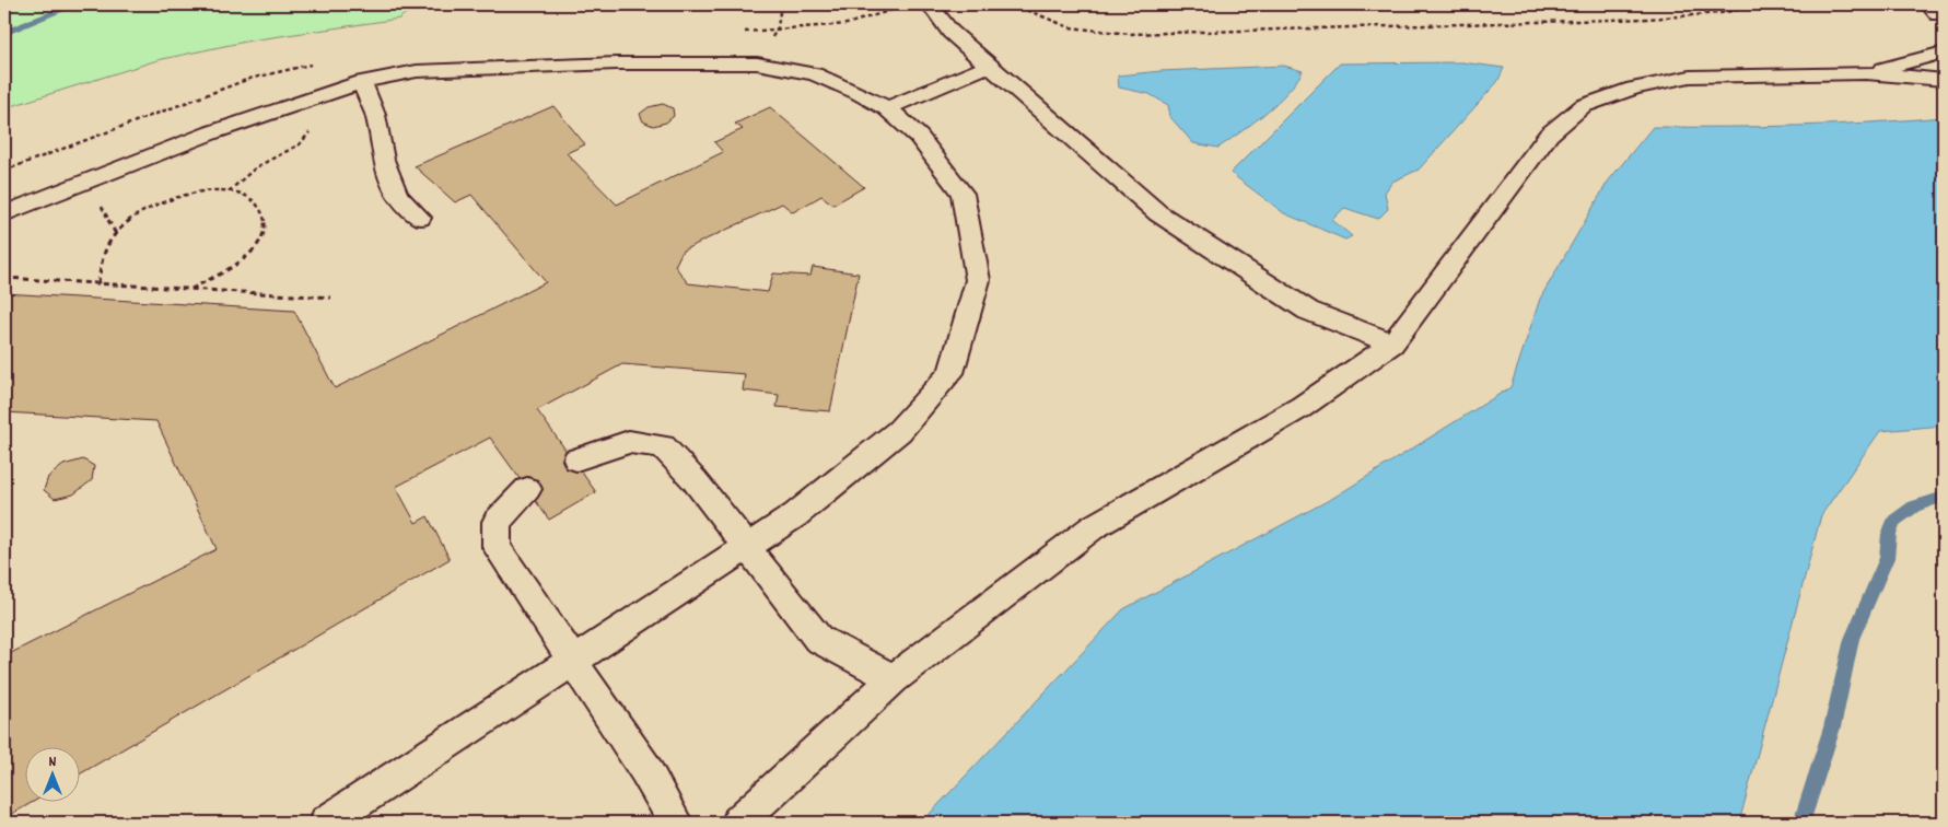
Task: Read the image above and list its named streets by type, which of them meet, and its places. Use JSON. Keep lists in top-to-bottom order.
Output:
{
  "north": "top"
}
